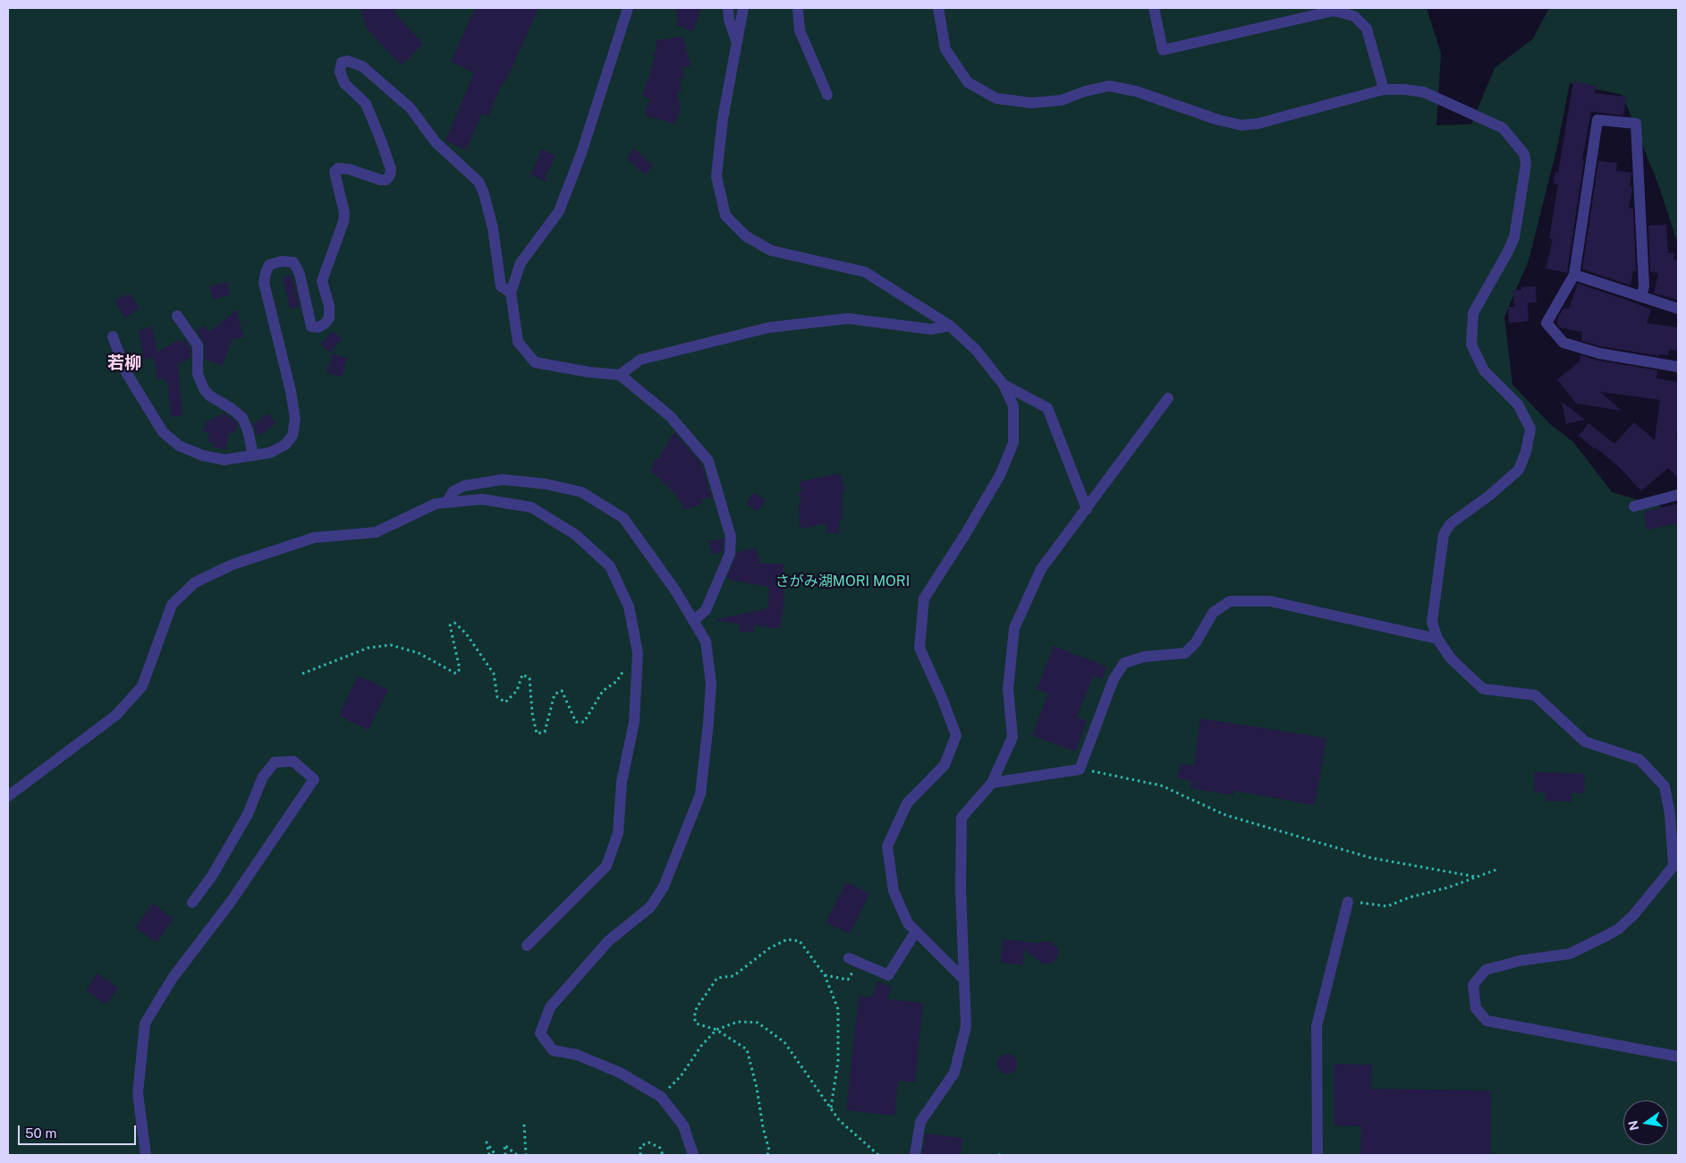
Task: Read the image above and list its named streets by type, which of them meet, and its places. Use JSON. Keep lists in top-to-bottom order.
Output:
{
  "districts": ["若柳"],
  "parks": ["さがみ湖MORI MORI"],
  "scale_bar": "50 m",
  "north": "left"
}
